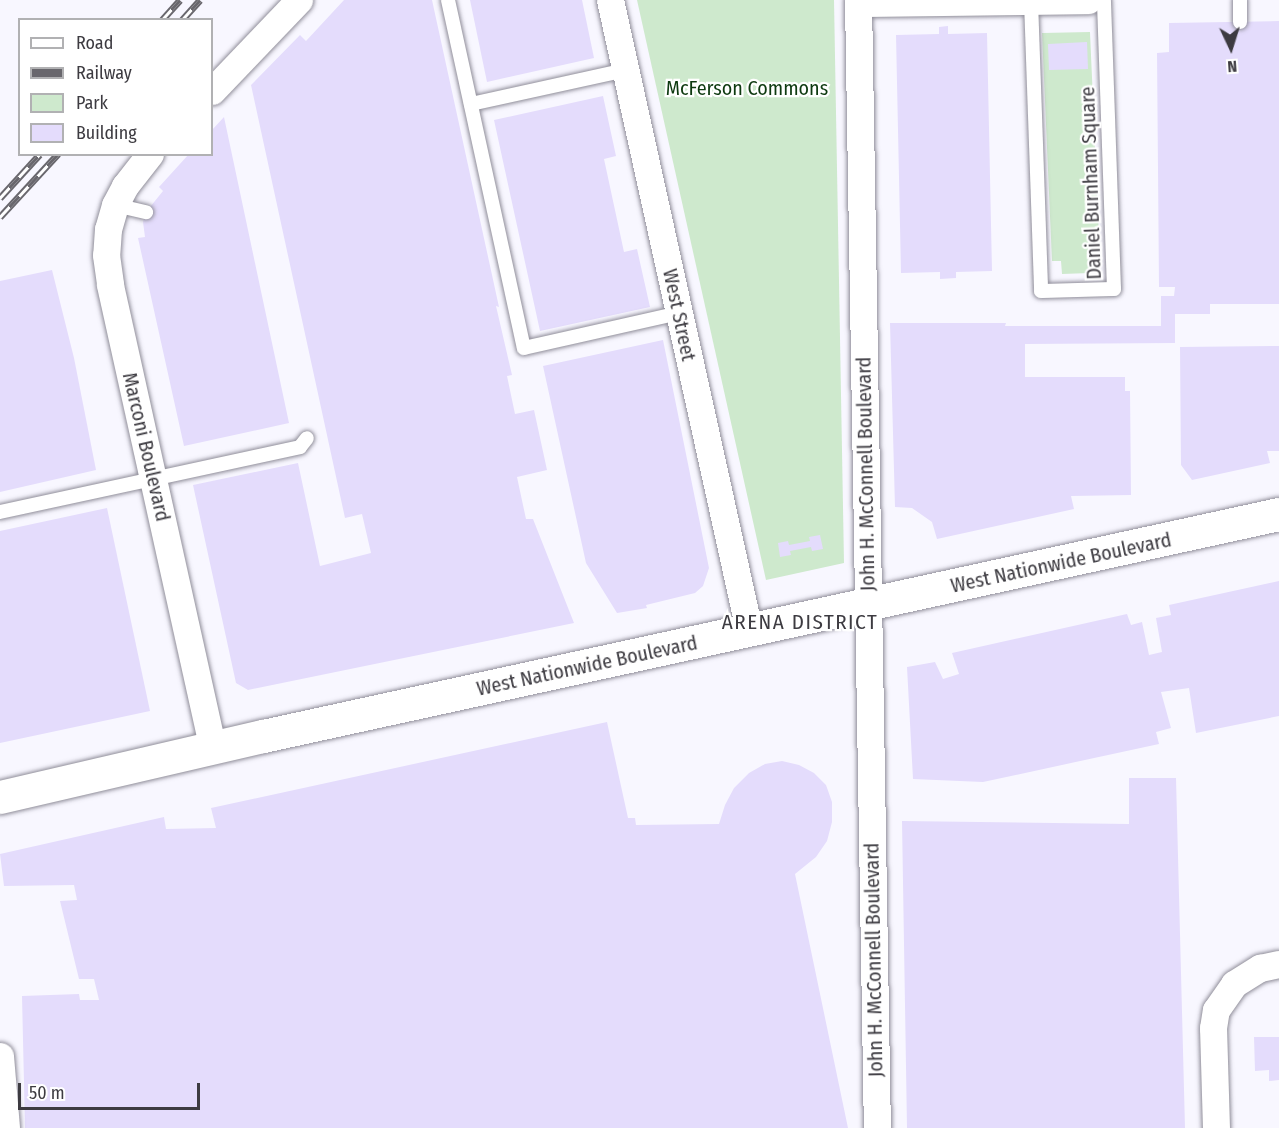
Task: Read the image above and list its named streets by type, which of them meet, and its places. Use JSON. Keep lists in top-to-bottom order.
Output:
{
  "streets": {
    "street": [
      "West Street",
      "Marconi Boulevard",
      "John H. McConnell Boulevard",
      "West Nationwide Boulevard"
    ],
    "lane": ["Daniel Burnham Square"]
  },
  "crossings": [
    ["West Street", "West Nationwide Boulevard"],
    ["Marconi Boulevard", "West Nationwide Boulevard"],
    ["John H. McConnell Boulevard", "West Nationwide Boulevard"]
  ],
  "districts": ["ARENA DISTRICT"],
  "parks": ["McFerson Commons"],
  "legend": [
    "Road",
    "Railway",
    "Park",
    "Building"
  ],
  "scale_bar": "50 m",
  "north": "bottom"
}
